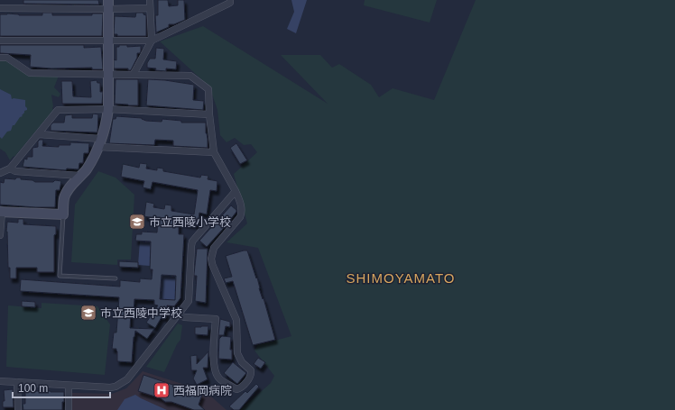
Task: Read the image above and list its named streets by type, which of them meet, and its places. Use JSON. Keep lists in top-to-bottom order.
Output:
{
  "districts": ["SHIMOYAMATO"],
  "places": {
    "school or university": ["市立西陵小学校", "市立西陵中学校"],
    "hospital": ["西福岡病院"]
  },
  "scale_bar": "100 m"
}
